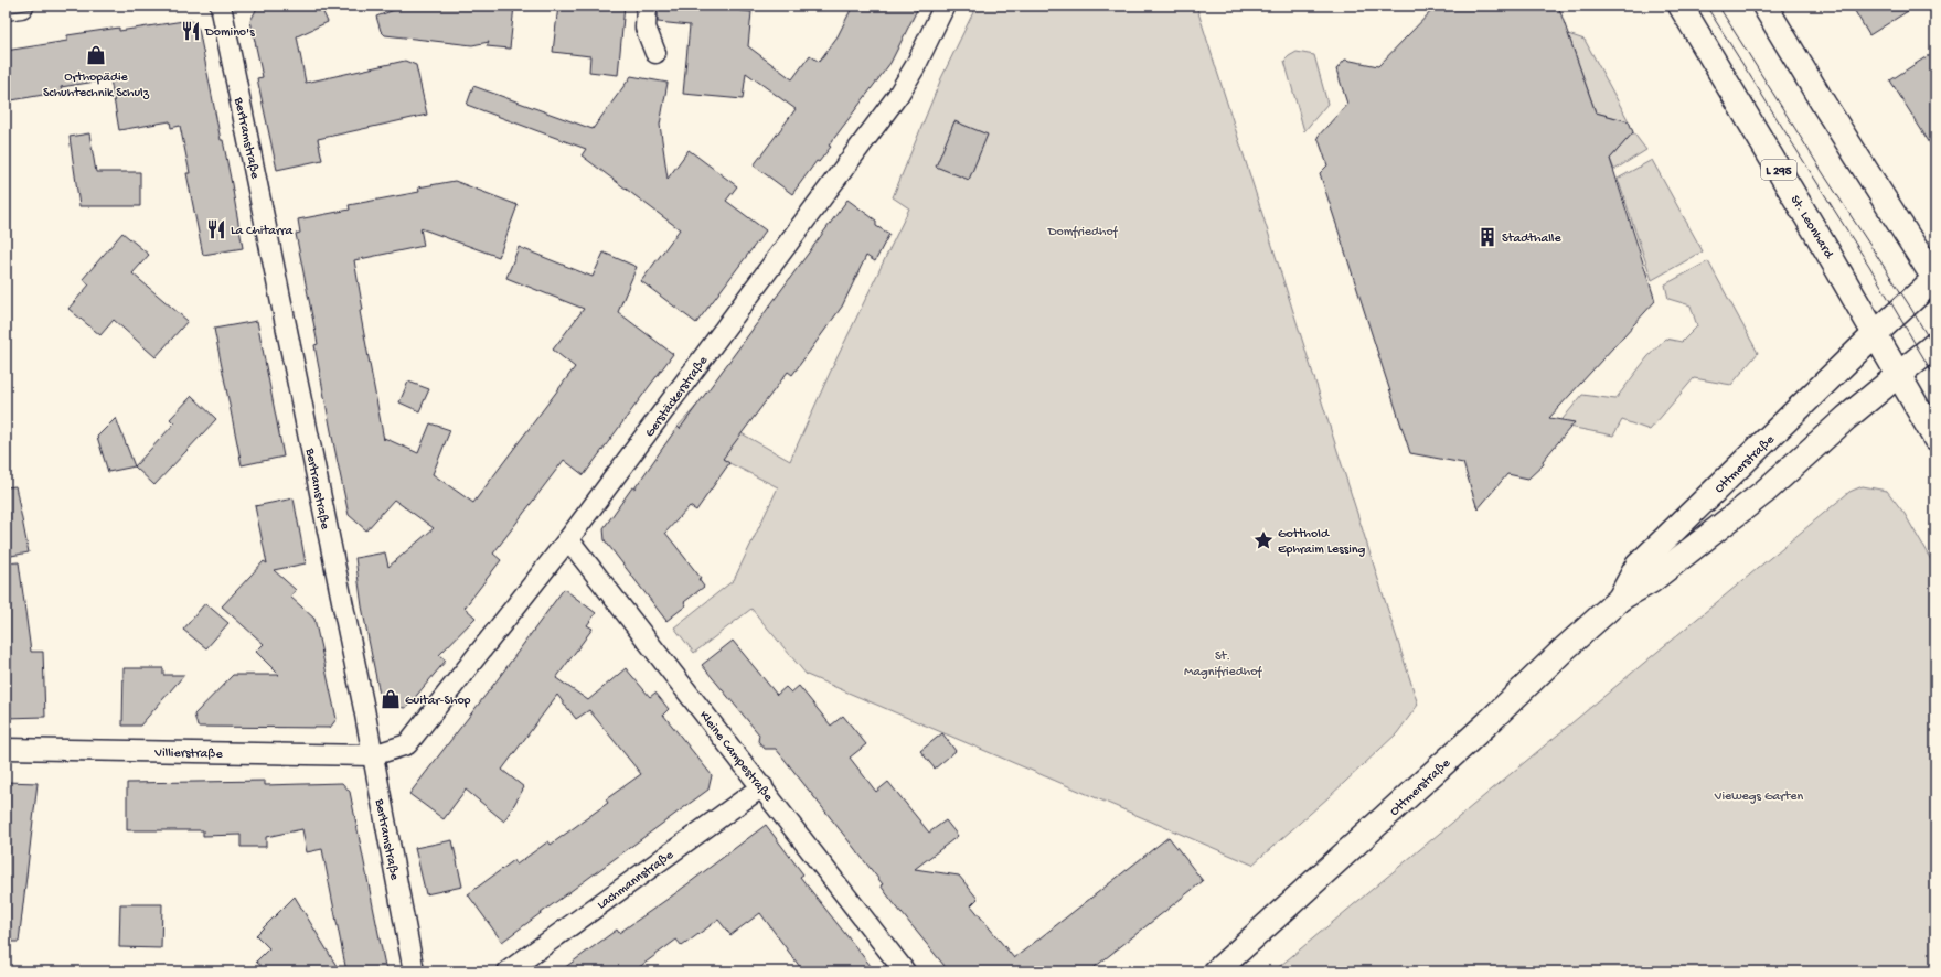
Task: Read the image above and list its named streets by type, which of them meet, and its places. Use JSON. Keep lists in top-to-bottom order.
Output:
{
  "streets": {
    "street": [
      "Bertramstraße",
      "L 295",
      "St. Leonhard",
      "Gerstäckerstraße",
      "Ottmerstraße",
      "Villierstraße",
      "Kleine Campestraße",
      "Lachmannstraße"
    ]
  },
  "crossings": [
    ["Bertramstraße", "Gerstäckerstraße"],
    ["Bertramstraße", "Villierstraße"],
    ["L 295", "St. Leonhard"],
    ["L 295", "Ottmerstraße"],
    ["St. Leonhard", "Ottmerstraße"],
    ["Gerstäckerstraße", "Villierstraße"],
    ["Gerstäckerstraße", "Kleine Campestraße"],
    ["Kleine Campestraße", "Lachmannstraße"]
  ],
  "parks": ["Domfriedhof", "St. Magnifriedhof", "Viewegs Garten"],
  "places": {
    "restaurant": ["Domino's", "La Chitarra"],
    "shop": ["Orthopädie Schuhtechnik Schulz", "Guitar-Shop"],
    "building": ["Stadthalle"],
    "place": ["Gotthold Ephraim Lessing"]
  }
}
